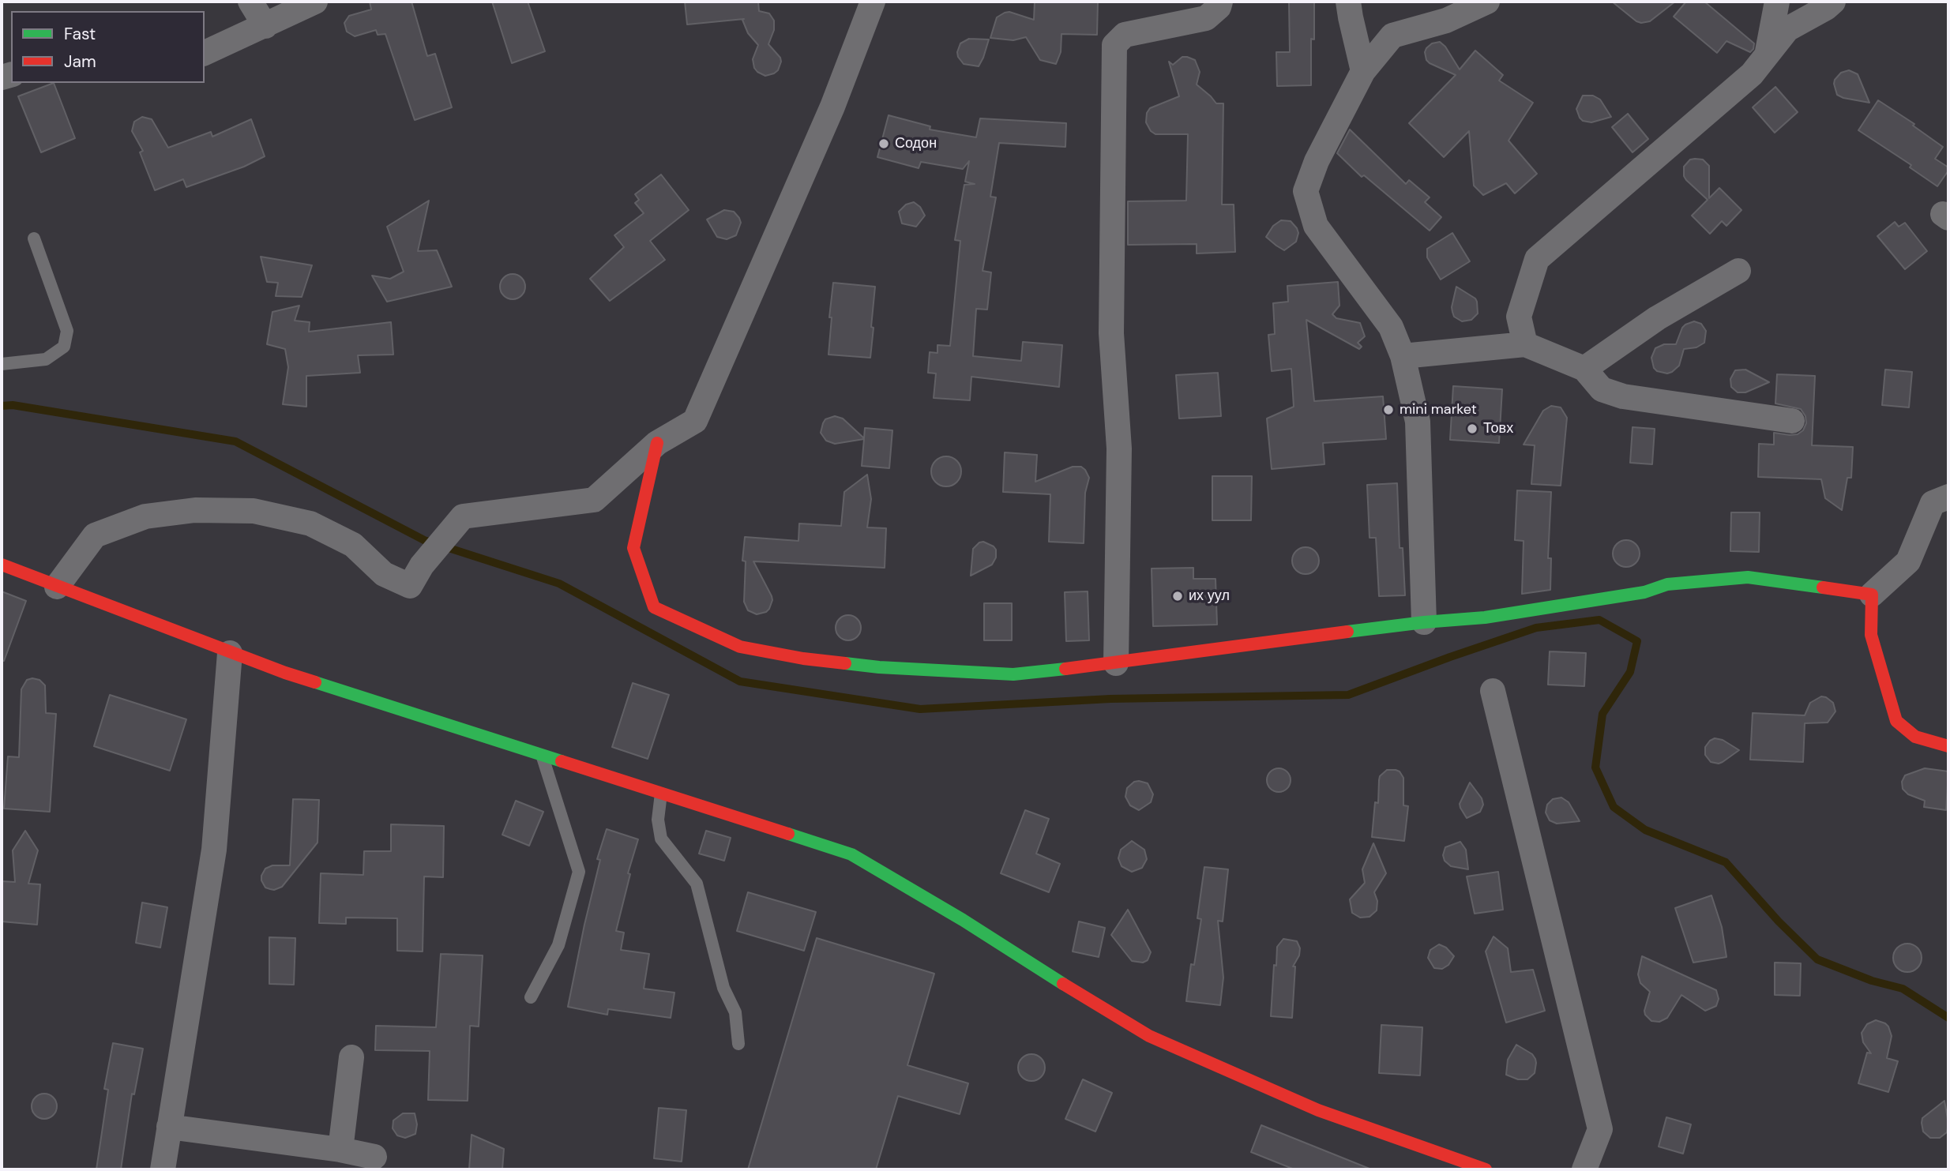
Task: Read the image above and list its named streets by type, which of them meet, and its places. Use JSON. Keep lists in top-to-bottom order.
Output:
{
  "places": [
    "Содон",
    "mini market",
    "Товх",
    "их уул"
  ],
  "legend": ["Fast", "Jam"]
}
